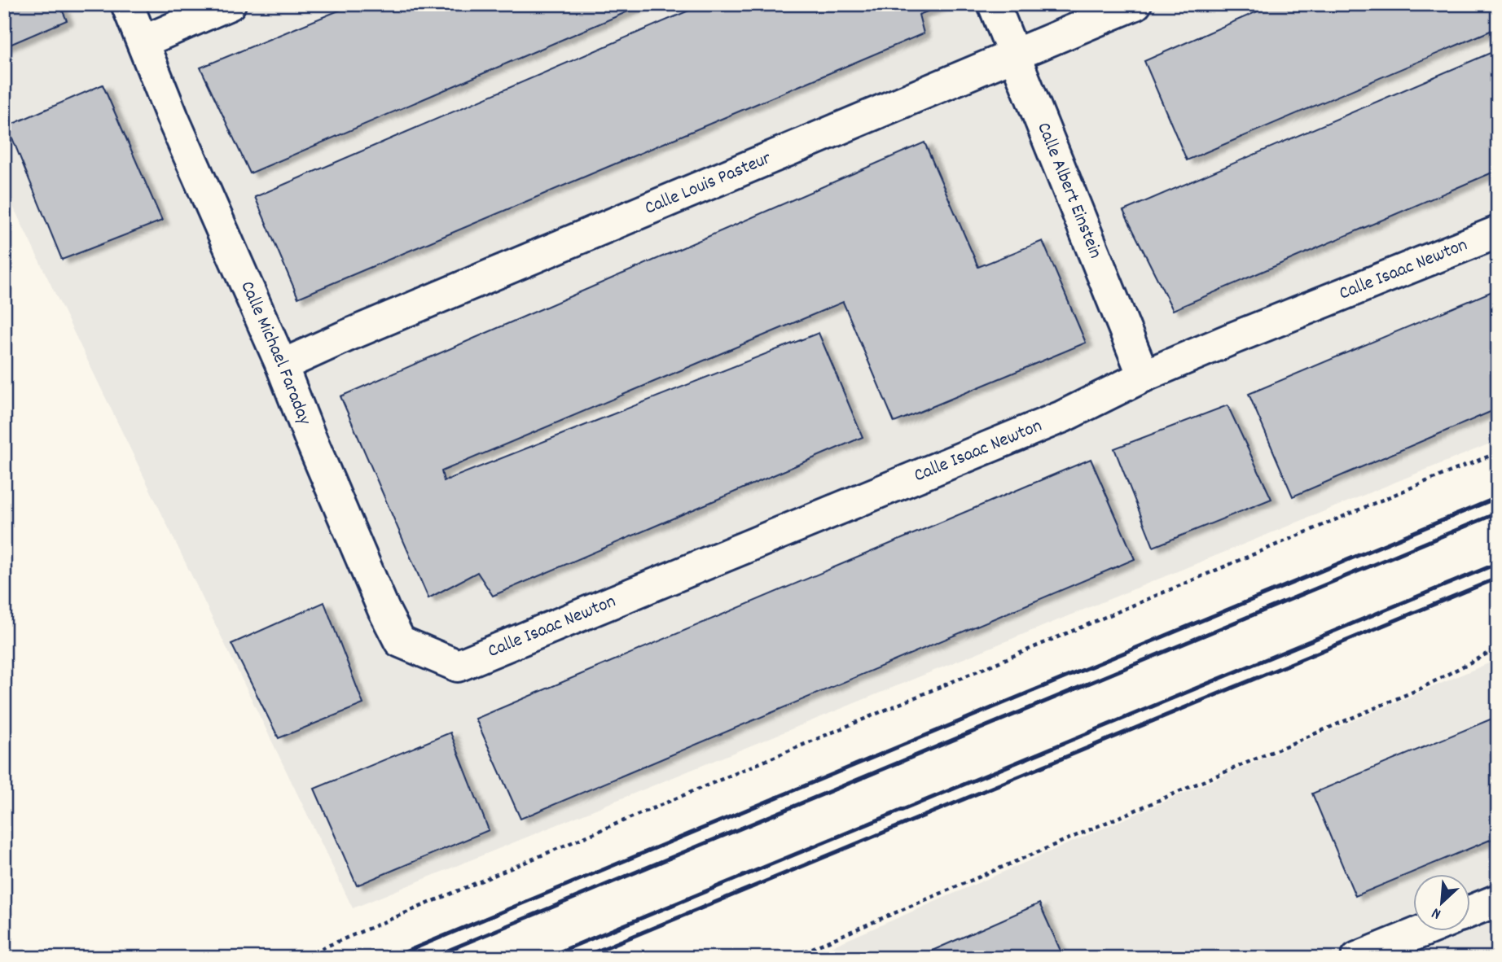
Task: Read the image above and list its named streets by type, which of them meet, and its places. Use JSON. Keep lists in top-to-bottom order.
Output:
{
  "streets": {
    "street": [
      "Calle Louis Pasteur",
      "Calle Albert Einstein",
      "Calle Isaac Newton",
      "Calle Michael Faraday"
    ]
  },
  "crossings": [
    ["Calle Louis Pasteur", "Calle Albert Einstein"],
    ["Calle Louis Pasteur", "Calle Michael Faraday"],
    ["Calle Albert Einstein", "Calle Isaac Newton"],
    ["Calle Isaac Newton", "Calle Michael Faraday"]
  ],
  "north": "bottom left"
}
